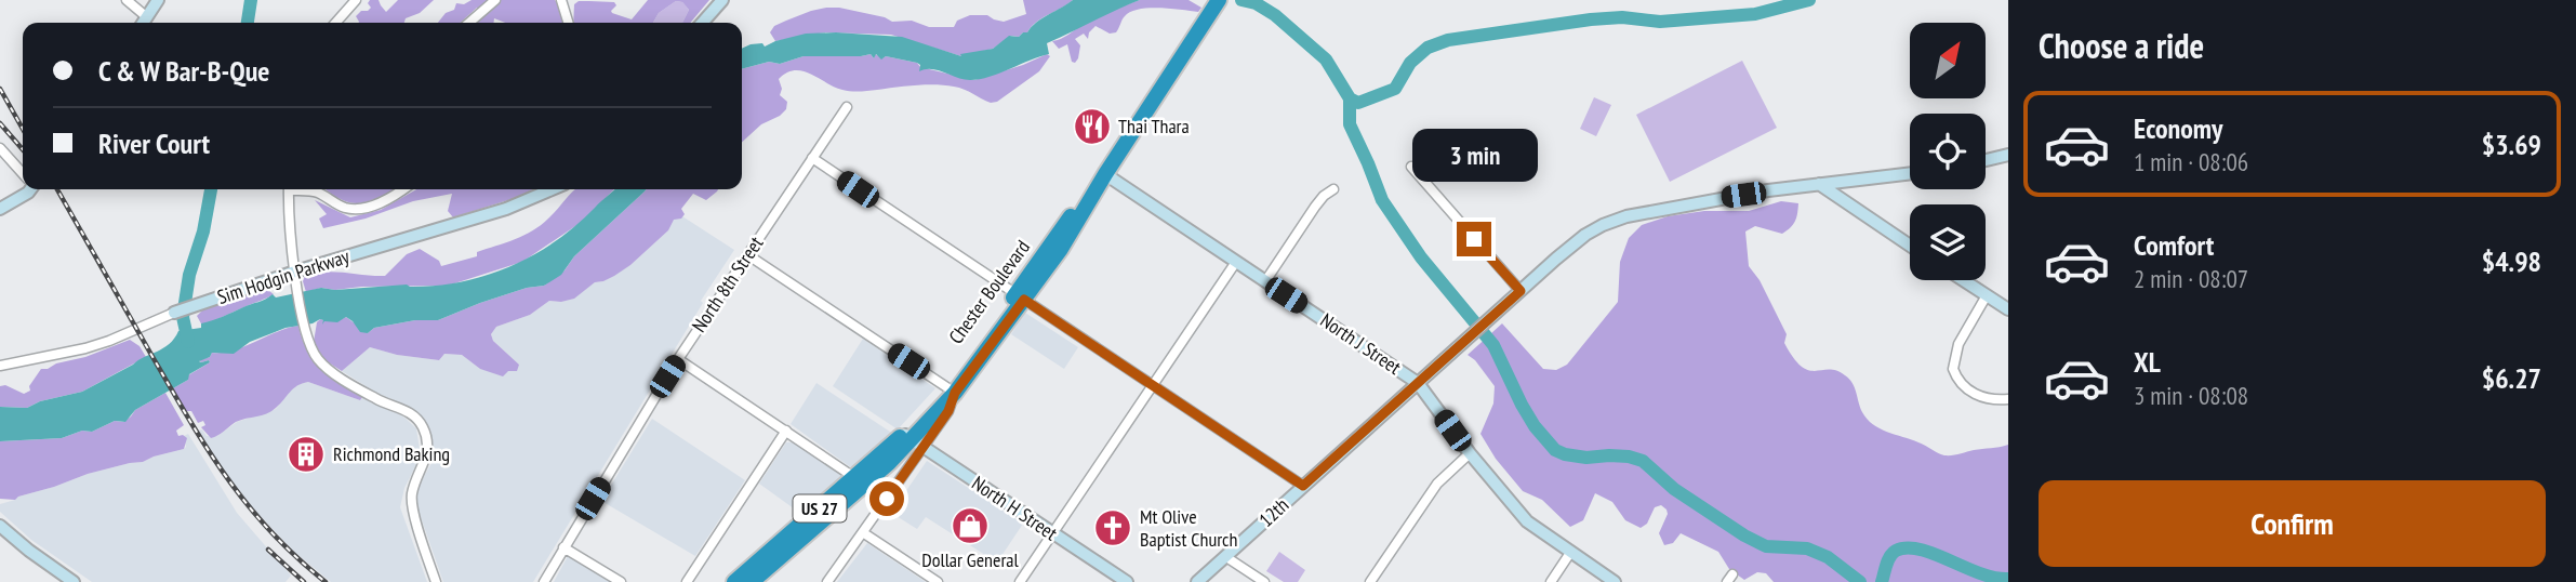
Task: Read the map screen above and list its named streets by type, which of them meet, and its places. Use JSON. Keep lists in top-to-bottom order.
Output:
{
  "streets": {
    "highway": ["Chester Boulevard", "US 27"],
    "street": [
      "Sim Hodgin Parkway",
      "North 8th Street",
      "North J Street",
      "North H Street",
      "12th"
    ]
  },
  "crossings": [
    ["Chester Boulevard", "North J Street"],
    ["Chester Boulevard", "North H Street"],
    ["North J Street", "12th"]
  ],
  "places": {
    "restaurant": ["Thai Thara"],
    "building": ["Richmond Baking"],
    "shop": ["Dollar General"],
    "church": ["Mt Olive Baptist Church"]
  },
  "north": "top right",
  "page": {
    "heading": "Choose a ride",
    "banner": ["C & W Bar-B-Que", "River Court"],
    "list": [
      {
        "name": "Economy",
        "note": "1 min · 08:06",
        "value": "$3.69"
      },
      {
        "name": "Comfort",
        "note": "2 min · 08:07",
        "value": "$4.98"
      },
      {
        "name": "XL",
        "note": "3 min · 08:08",
        "value": "$6.27"
      }
    ],
    "bubble": "3 min",
    "buttons": "Confirm"
  }
}
